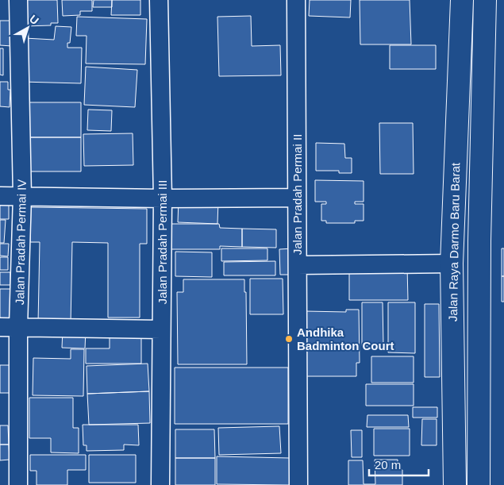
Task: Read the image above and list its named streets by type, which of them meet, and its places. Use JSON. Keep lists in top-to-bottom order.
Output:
{
  "streets": {
    "main road": ["Jalan Raya Darmo Baru Barat"],
    "street": ["Jalan Pradah Permai II", "Jalan Pradah Permai IV", "Jalan Pradah Permai III"]
  },
  "places": ["Andhika Badminton Court"],
  "scale_bar": "20 m",
  "north": "top right"
}
